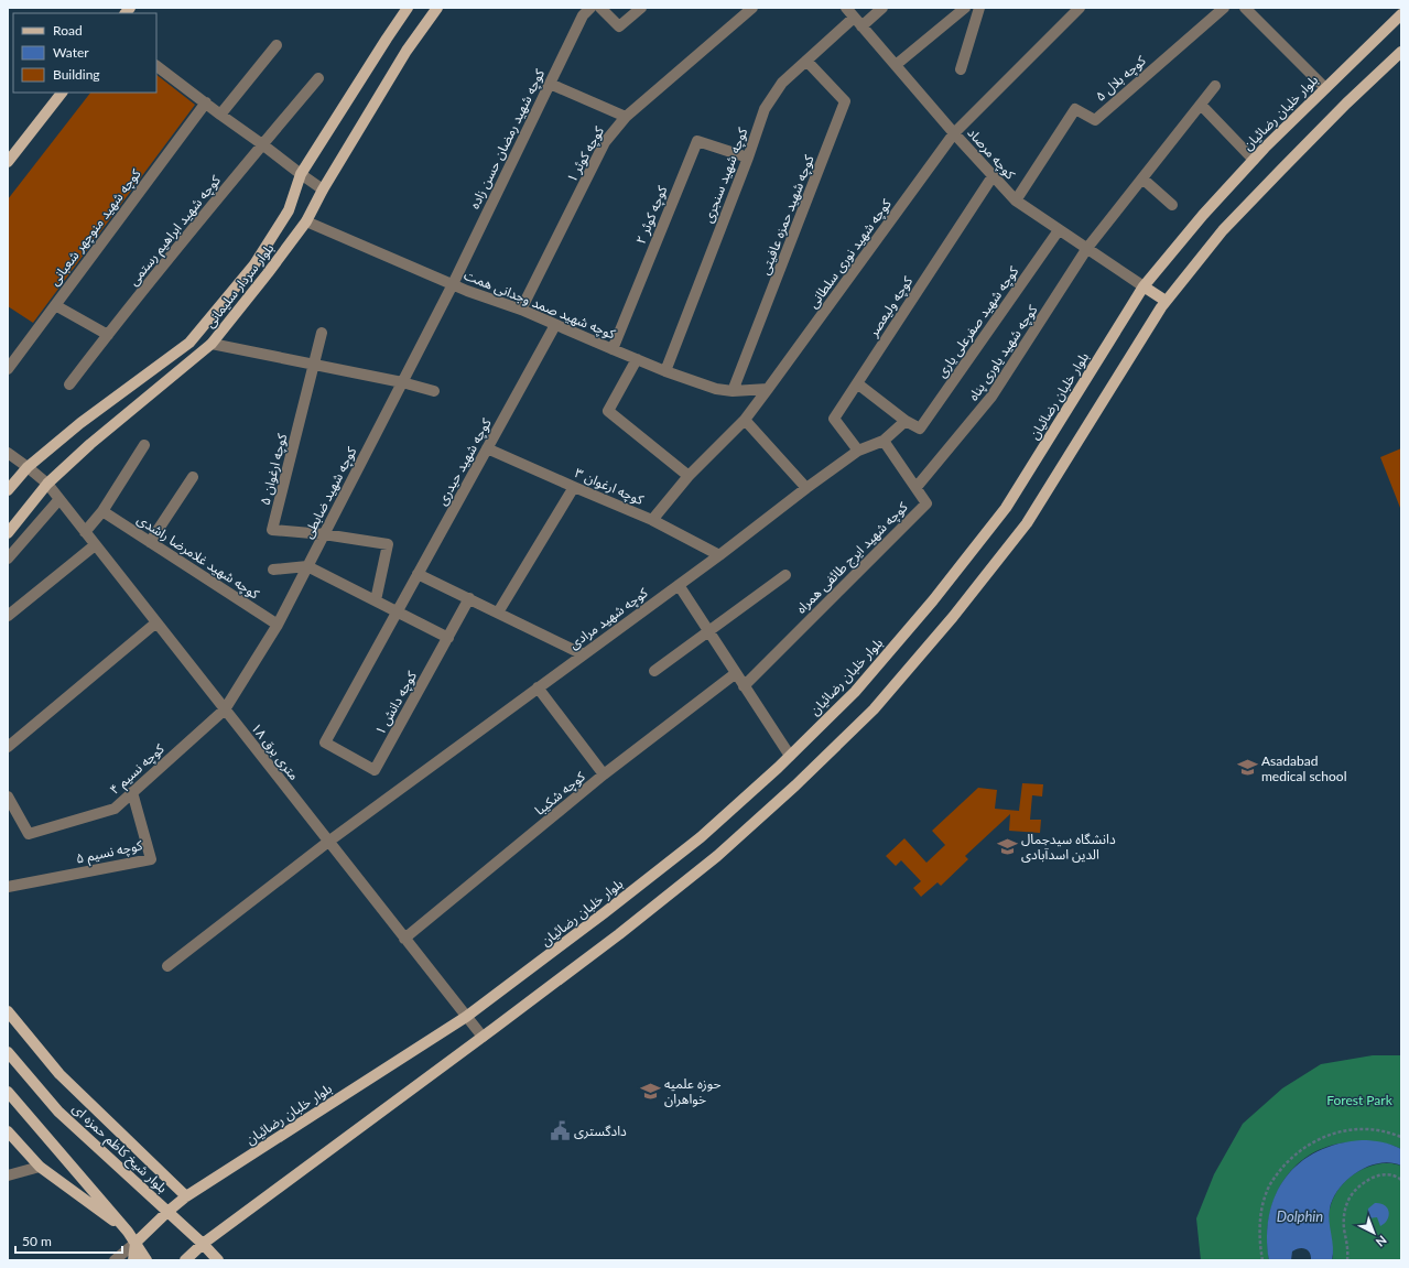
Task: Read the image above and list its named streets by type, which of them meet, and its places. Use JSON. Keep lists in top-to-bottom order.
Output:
{
  "streets": {
    "main road": ["بلوار خلبان رضائیان", "بلوار سردار سلیمانی", "بلوار شیخ کاظم حمزه ای"],
    "street": [
      "کوچه بلال ۵",
      "کوچه شهید رمضان حسن زاده",
      "کوچه مرصاد",
      "کوچه کوثر ۱",
      "کوچه شهید سنجری",
      "کوچه کوثر ۲",
      "کوچه شهید حمزه عافیتی",
      "کوچه شهید منوچهر شعبانی",
      "کوچه شهید ابراهیم رستمی",
      "کوچه شهید نوری سلطانی",
      "کوچه شهید صمد وجدانی همت",
      "کوچه ولیعصر",
      "کوچه شهید صفرعلی یاری",
      "کوچه شهید یاوری پناه",
      "کوچه شهید حیدری",
      "کوچه ارغوان ۵",
      "کوچه ارغوان ۳",
      "کوچه شهید ضابطی",
      "کوچه شهید غلامرضا راشدی",
      "کوچه شهید ایرج طائفی همراه",
      "کوچه شهید مرادی",
      "کوچه دانش ۱",
      "۱۸ متری برق",
      "کوچه نسیم ۴",
      "کوچه شکیبا",
      "کوچه نسیم ۵"
    ]
  },
  "crossings": [
    ["کوچه بلال ۵", "کوچه مرصاد"],
    ["بلوار خلبان رضائیان", "کوچه مرصاد"],
    ["بلوار خلبان رضائیان", "۱۸ متری برق"],
    ["بلوار خلبان رضائیان", "بلوار شیخ کاظم حمزه ای"],
    ["کوچه شهید رمضان حسن زاده", "کوچه شهید صمد وجدانی همت"],
    ["کوچه شهید رمضان حسن زاده", "کوچه شهید ضابطی"],
    ["کوچه مرصاد", "کوچه شهید سنجری"],
    ["کوچه مرصاد", "کوچه شهید نوری سلطانی"],
    ["کوچه مرصاد", "کوچه ولیعصر"],
    ["کوچه مرصاد", "کوچه شهید صفرعلی یاری"],
    ["کوچه مرصاد", "کوچه شهید یاوری پناه"],
    ["کوچه کوثر ۱", "کوچه شهید صمد وجدانی همت"],
    ["کوچه شهید سنجری", "کوچه کوثر ۲"],
    ["کوچه شهید سنجری", "کوچه شهید حمزه عافیتی"],
    ["کوچه شهید سنجری", "کوچه شهید صمد وجدانی همت"],
    ["کوچه کوثر ۲", "کوچه شهید صمد وجدانی همت"],
    ["کوچه شهید حمزه عافیتی", "کوچه شهید صمد وجدانی همت"],
    ["کوچه شهید نوری سلطانی", "کوچه شهید صمد وجدانی همت"],
    ["کوچه شهید نوری سلطانی", "کوچه ارغوان ۳"],
    ["بلوار سردار سلیمانی", "کوچه شهید صمد وجدانی همت"],
    ["بلوار سردار سلیمانی", "۱۸ متری برق"],
    ["کوچه شهید صمد وجدانی همت", "کوچه شهید حیدری"],
    ["کوچه شهید صمد وجدانی همت", "کوچه شهید ضابطی"],
    ["کوچه ولیعصر", "کوچه شهید مرادی"],
    ["کوچه شهید صفرعلی یاری", "کوچه شهید مرادی"],
    ["کوچه شهید یاوری پناه", "کوچه شهید ایرج طائفی همراه"],
    ["کوچه شهید حیدری", "کوچه ارغوان ۳"],
    ["کوچه شهید حیدری", "کوچه دانش ۱"],
    ["کوچه ارغوان ۵", "کوچه شهید ضابطی"],
    ["کوچه ارغوان ۳", "کوچه شهید مرادی"],
    ["کوچه شهید ضابطی", "کوچه شهید غلامرضا راشدی"],
    ["کوچه شهید ضابطی", "۱۸ متری برق"],
    ["کوچه شهید ضابطی", "کوچه نسیم ۴"],
    ["کوچه شهید ایرج طائفی همراه", "کوچه شهید مرادی"],
    ["کوچه شهید مرادی", "۱۸ متری برق"],
    ["۱۸ متری برق", "کوچه نسیم ۴"],
    ["۱۸ متری برق", "کوچه شکیبا"],
    ["کوچه نسیم ۴", "کوچه نسیم ۵"]
  ],
  "water": ["Dolphin"],
  "parks": ["Forest Park"],
  "places": {
    "school or university": ["Asadabad medical school", "دانشگاه سیدجمال الدین اسدآبادی", "حوزه علمیه خواهران"],
    "public building": ["دادگستری"]
  },
  "legend": ["Road", "Water", "Building"],
  "scale_bar": "50 m",
  "north": "bottom right"
}
